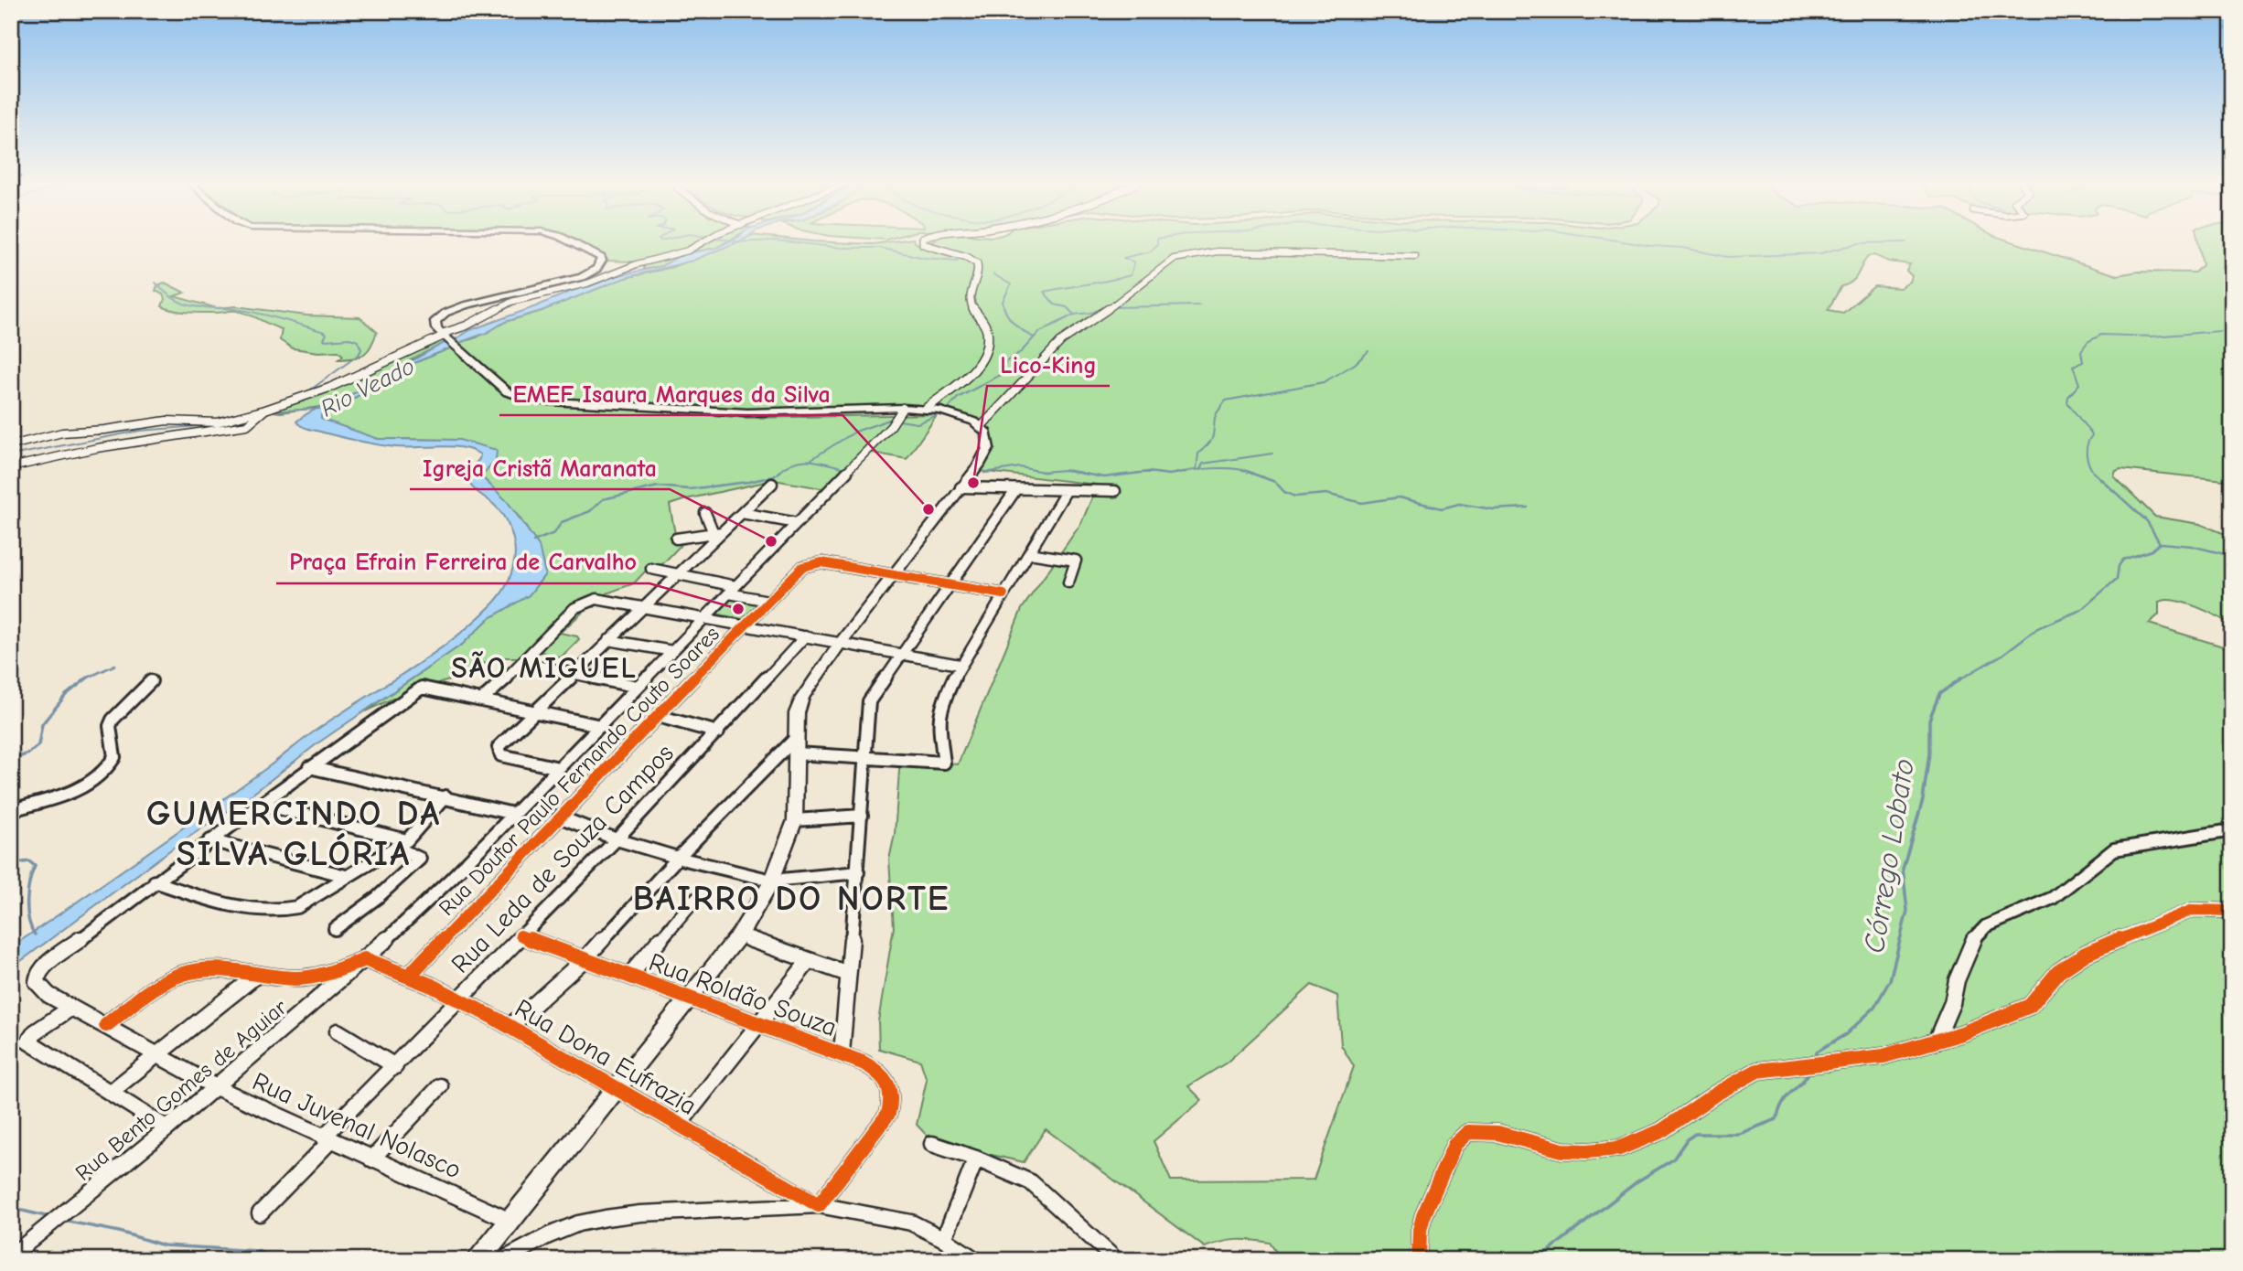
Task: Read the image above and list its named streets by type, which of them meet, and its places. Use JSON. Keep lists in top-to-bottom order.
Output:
{
  "streets": {
    "street": [
      "Rua Doutor Paulo Fernando Couto Soares",
      "Rua Leda de Souza Campos",
      "Rua Roldão Souza",
      "Rua Dona Eufrazia",
      "Rua Bento Gomes de Aguiar",
      "Rua Juvenal Nolasco"
    ]
  },
  "crossings": [
    ["Rua Doutor Paulo Fernando Couto Soares", "Rua Dona Eufrazia"],
    ["Rua Leda de Souza Campos", "Rua Roldão Souza"],
    ["Rua Leda de Souza Campos", "Rua Dona Eufrazia"],
    ["Rua Leda de Souza Campos", "Rua Juvenal Nolasco"],
    ["Rua Roldão Souza", "Rua Dona Eufrazia"],
    ["Rua Dona Eufrazia", "Rua Bento Gomes de Aguiar"],
    ["Rua Bento Gomes de Aguiar", "Rua Juvenal Nolasco"]
  ],
  "districts": ["SÃO MIGUEL", "GUMERCINDO DA SILVA GLÓRIA", "BAIRRO DO NORTE"],
  "water": ["Rio Veado", "Córrego Lobato"],
  "places": [
    "Lico-King",
    "EMEF Isaura Marques da Silva",
    "Igreja Cristã Maranata",
    "Praça Efrain Ferreira de Carvalho"
  ]
}
